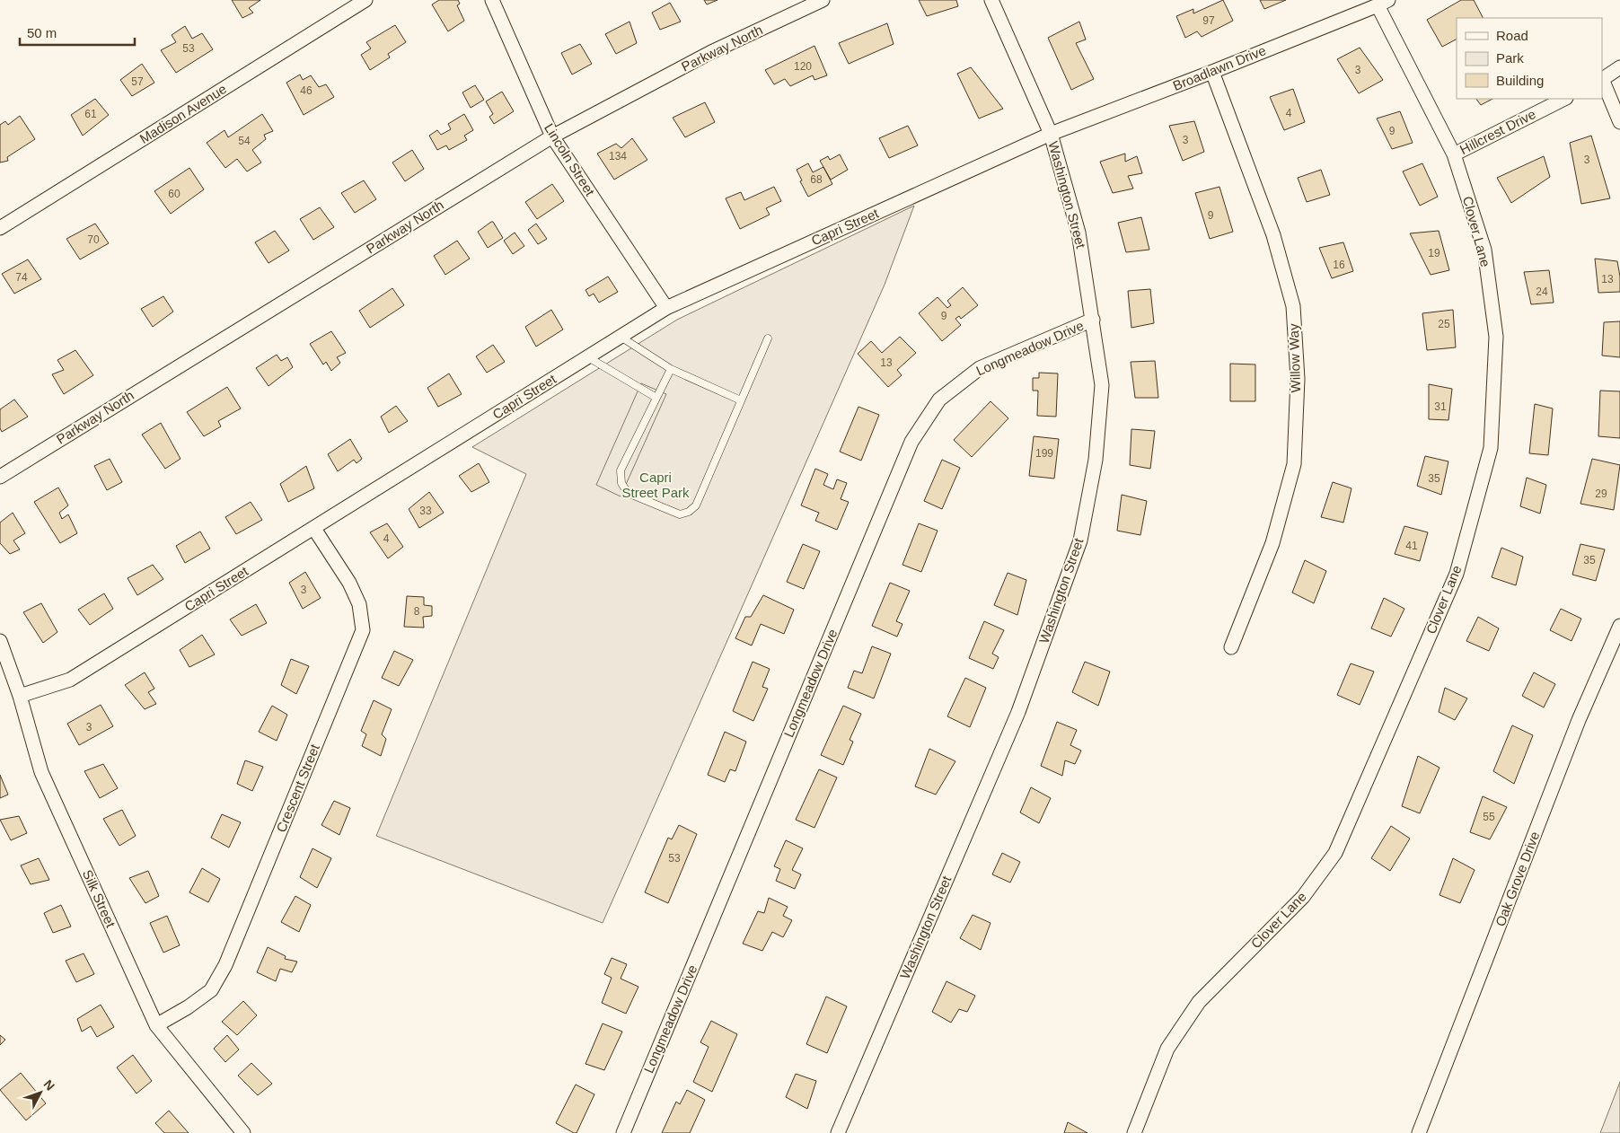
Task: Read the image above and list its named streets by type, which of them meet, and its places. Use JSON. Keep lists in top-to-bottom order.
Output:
{
  "streets": {
    "street": [
      "Parkway North",
      "Broadlawn Drive",
      "Madison Avenue",
      "Hillcrest Drive",
      "Lincoln Street",
      "Washington Street",
      "Capri Street",
      "Clover Lane",
      "Longmeadow Drive",
      "Willow Way",
      "Crescent Street",
      "Oak Grove Drive",
      "Silk Street"
    ]
  },
  "crossings": [
    ["Parkway North", "Lincoln Street"],
    ["Broadlawn Drive", "Washington Street"],
    ["Broadlawn Drive", "Capri Street"],
    ["Broadlawn Drive", "Clover Lane"],
    ["Broadlawn Drive", "Willow Way"],
    ["Hillcrest Drive", "Clover Lane"],
    ["Lincoln Street", "Capri Street"],
    ["Washington Street", "Capri Street"],
    ["Washington Street", "Longmeadow Drive"],
    ["Capri Street", "Crescent Street"],
    ["Capri Street", "Silk Street"],
    ["Crescent Street", "Silk Street"]
  ],
  "parks": ["Capri Street Park"],
  "house_numbers": [
    "97",
    "53",
    "120",
    "3",
    "57",
    "46",
    "4",
    "61",
    "9",
    "3",
    "54",
    "134",
    "3",
    "68",
    "60",
    "9",
    "70",
    "19",
    "16",
    "74",
    "13",
    "24",
    "9",
    "25",
    "13",
    "31",
    "199",
    "35",
    "29",
    "33",
    "4",
    "41",
    "35",
    "3",
    "8",
    "3",
    "55",
    "53"
  ],
  "legend": ["Road", "Park", "Building"],
  "scale_bar": "50 m",
  "north": "top right"
}
